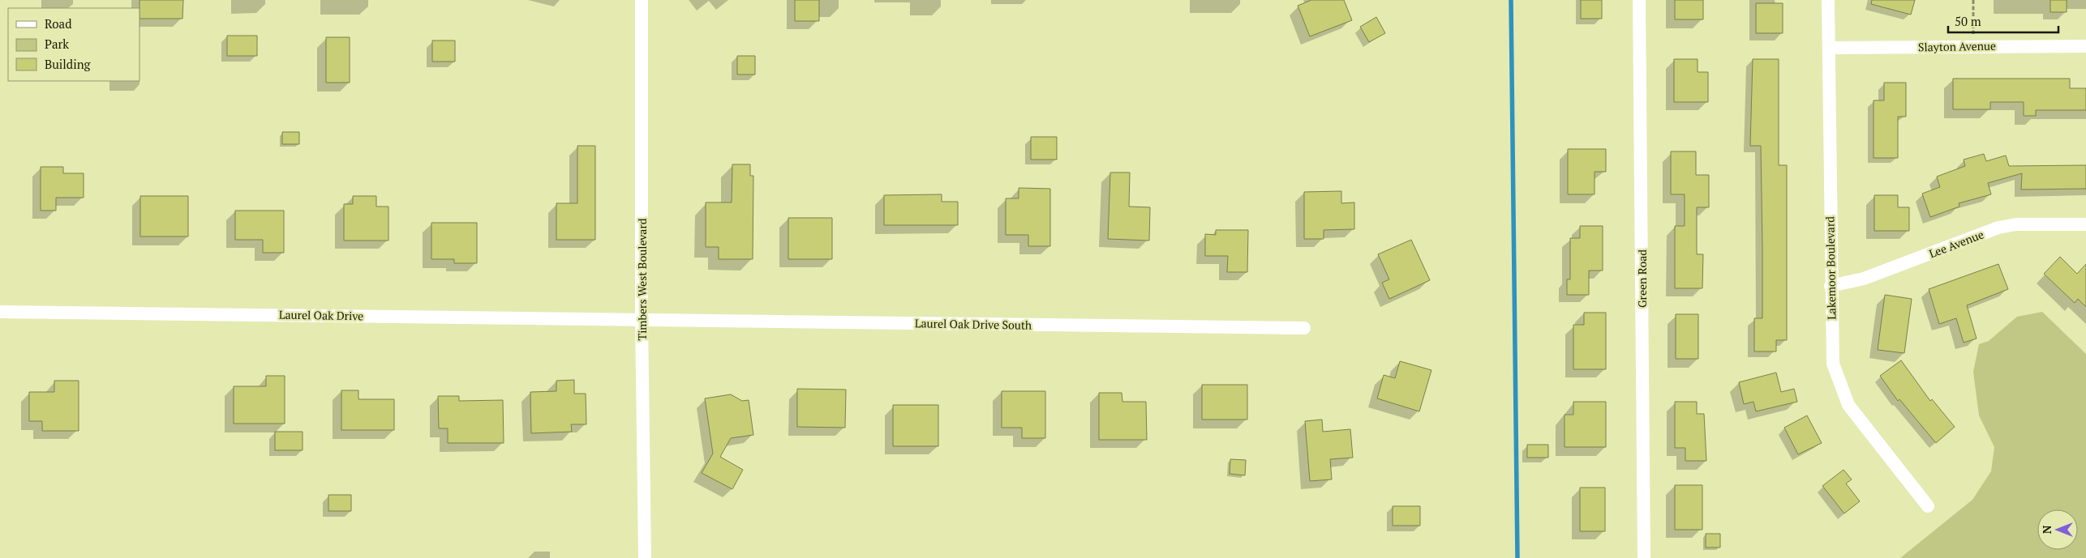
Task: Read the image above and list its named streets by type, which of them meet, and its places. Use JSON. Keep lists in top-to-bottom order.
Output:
{
  "streets": {
    "street": [
      "Slayton Avenue",
      "Lee Avenue",
      "Lakemoor Boulevard",
      "Green Road",
      "Timbers West Boulevard",
      "Laurel Oak Drive",
      "Laurel Oak Drive South"
    ]
  },
  "crossings": [
    ["Slayton Avenue", "Lakemoor Boulevard"],
    ["Lee Avenue", "Lakemoor Boulevard"],
    ["Timbers West Boulevard", "Laurel Oak Drive"],
    ["Timbers West Boulevard", "Laurel Oak Drive South"],
    ["Laurel Oak Drive", "Laurel Oak Drive South"]
  ],
  "legend": ["Road", "Park", "Building"],
  "scale_bar": "50 m",
  "north": "left"
}
